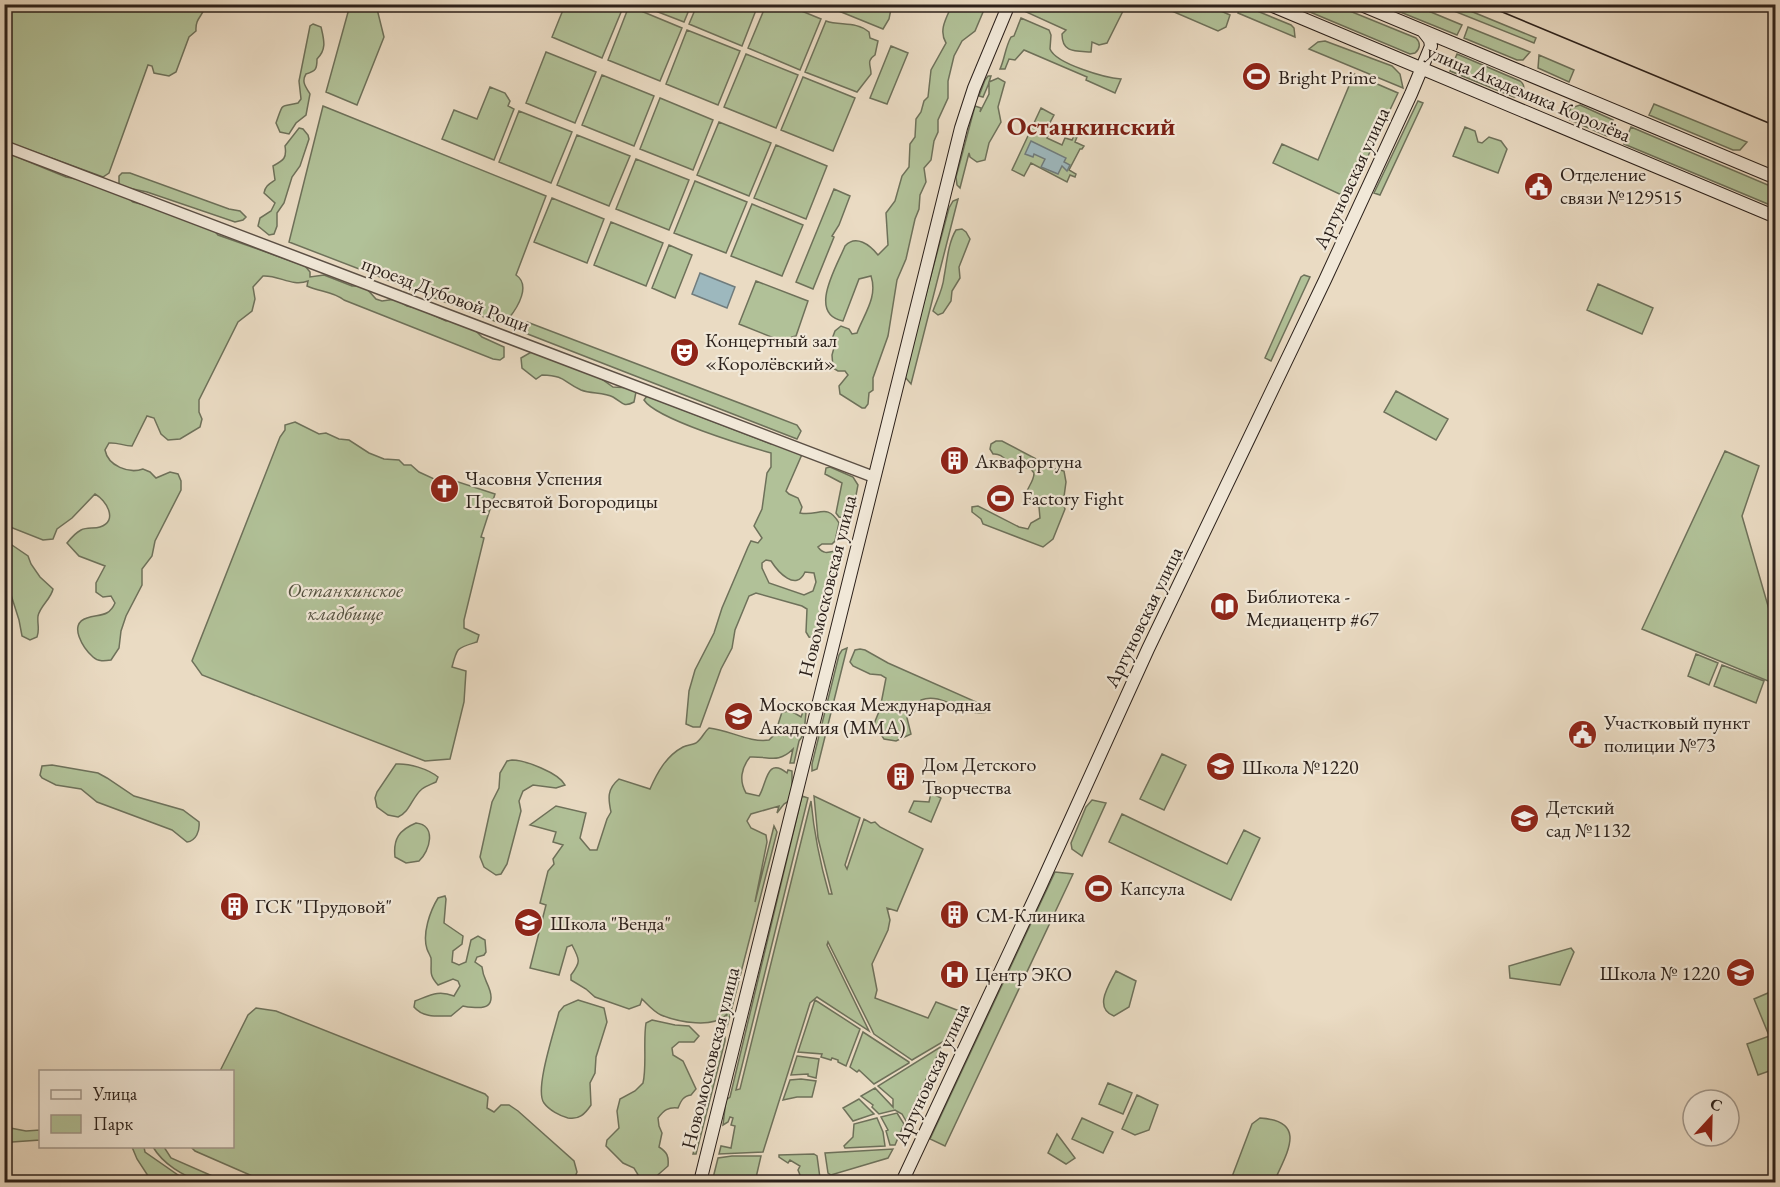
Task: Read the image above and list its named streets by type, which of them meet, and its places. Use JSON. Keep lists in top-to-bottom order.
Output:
{
  "streets": {
    "main road": ["улица Академика Королёва", "Аргуновская улица", "Новомосковская улица"],
    "street": ["проезд Дубовой Рощи"]
  },
  "crossings": [
    ["улица Академика Королёва", "Аргуновская улица"],
    ["проезд Дубовой Рощи", "Новомосковская улица"]
  ],
  "districts": ["Останкинский"],
  "parks": ["Останкинское кладбище"],
  "places": {
    "sports": ["Bright Prime", "Factory Fight", "Капсула"],
    "public building": ["Отделение связи №129515", "Участковый пункт полиции №73"],
    "theatre": ["Концертный зал «Королёвский»"],
    "building": [
      "Аквафортуна",
      "Дом Детского Творчества",
      "ГСК \"Прудовой\"",
      "СМ-Клиника"
    ],
    "church": ["Часовня Успения Пресвятой Богородицы"],
    "library": ["Библиотека - Медиацентр #67"],
    "school or university": [
      "Московская Международная Академия (ММА)",
      "Школа №1220",
      "Детский сад №1132",
      "Школа \"Венда\"",
      "Школа № 1220"
    ],
    "hospital": ["Центр ЭКО"]
  },
  "legend": ["Улица", "Парк"],
  "north": "top"
}
